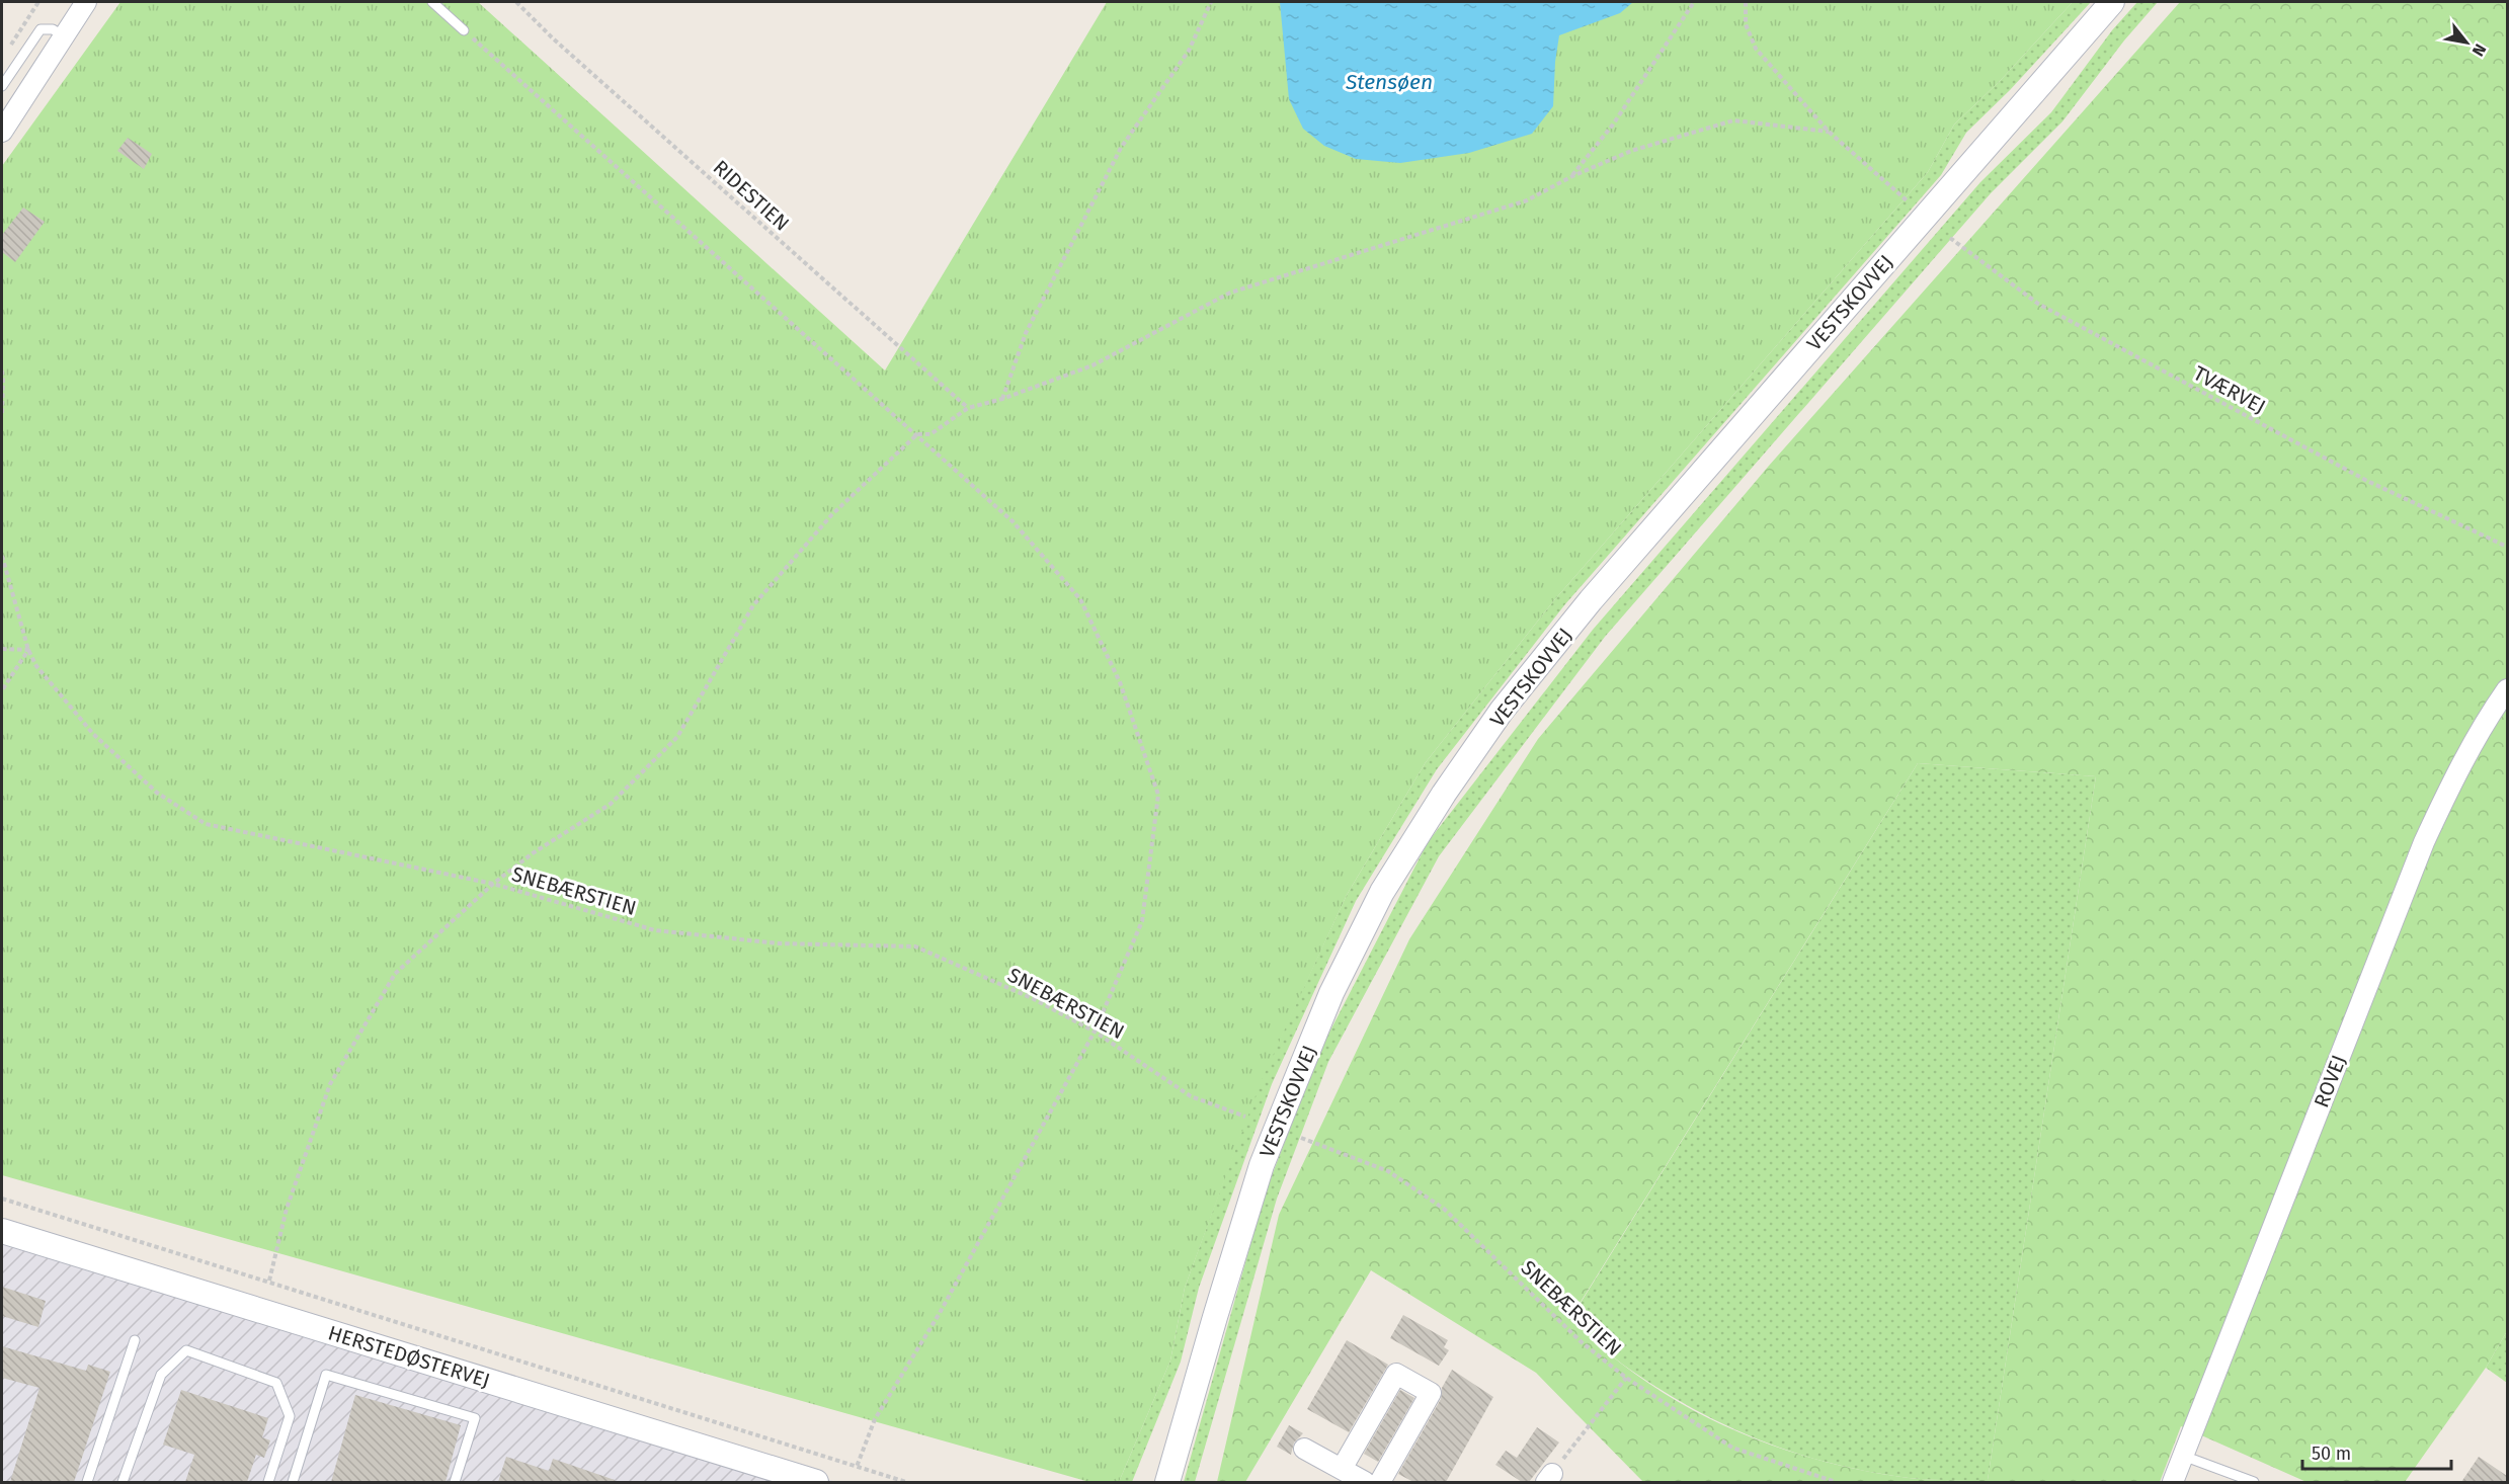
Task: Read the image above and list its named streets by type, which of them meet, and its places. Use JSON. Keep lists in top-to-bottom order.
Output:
{
  "streets": {
    "street": ["VESTSKOVVEJ", "ROVEJ", "HERSTEDØSTERVEJ"],
    "path": ["RIDESTIEN", "TVÆRVEJ", "SNEBÆRSTIEN"]
  },
  "water": ["Stensøen"],
  "scale_bar": "50 m",
  "north": "bottom right"
}
